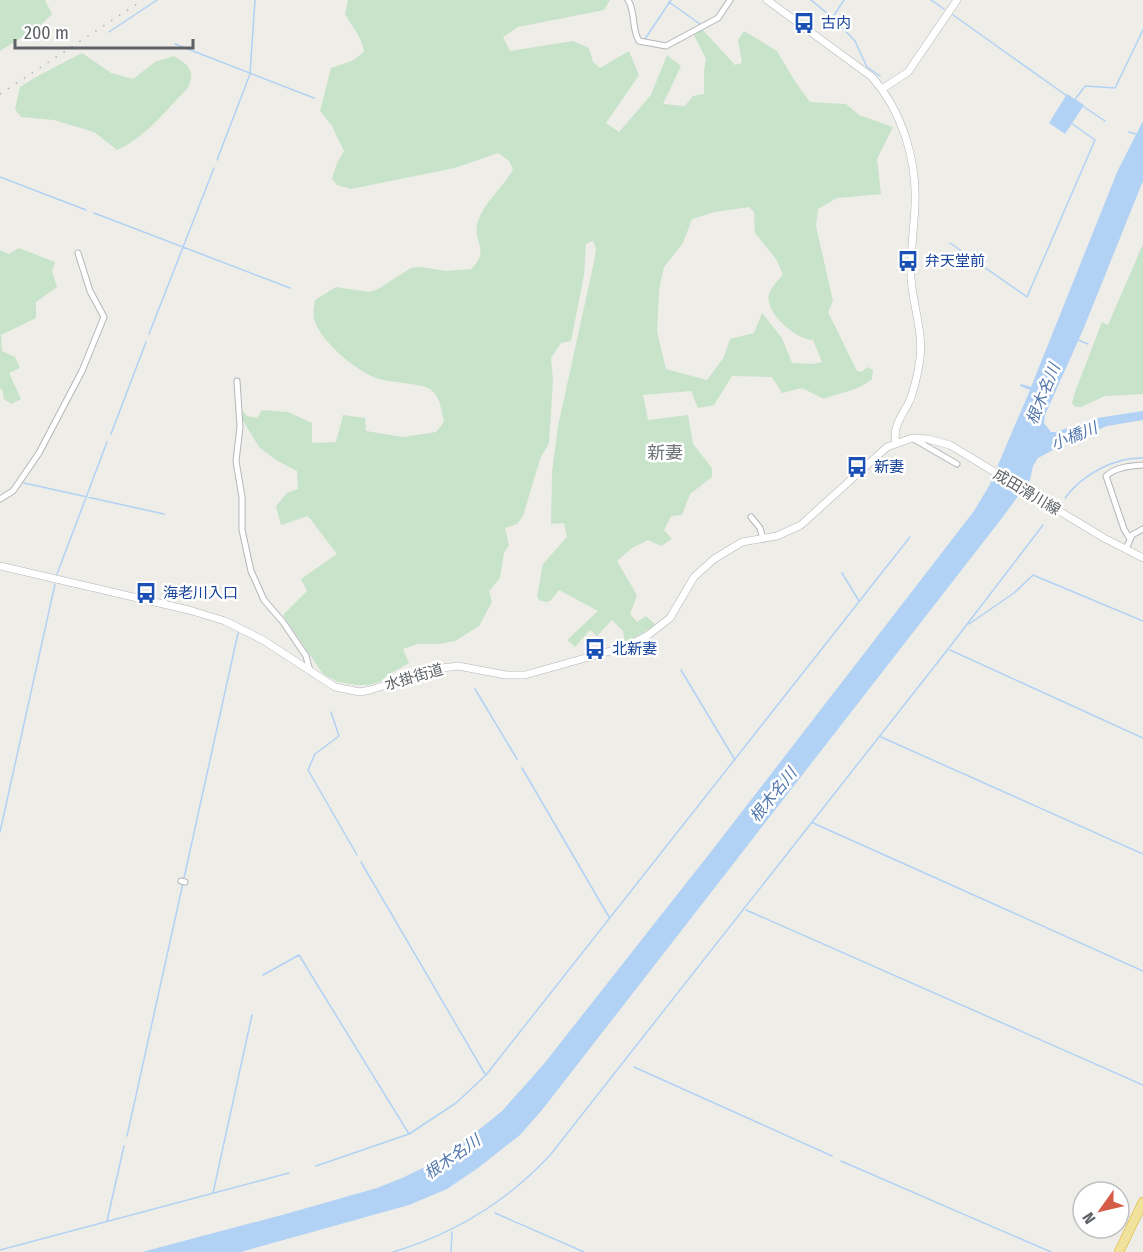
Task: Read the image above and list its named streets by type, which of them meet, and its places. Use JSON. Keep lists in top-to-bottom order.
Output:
{
  "streets": {
    "main road": ["成田滑川線", "水掛街道"]
  },
  "crossings": [
    ["成田滑川線", "水掛街道"]
  ],
  "districts": ["新妻"],
  "water": ["根木名川", "小橋川"],
  "places": {
    "bus stop": [
      "古内",
      "弁天堂前",
      "新妻",
      "海老川入口",
      "北新妻"
    ]
  },
  "scale_bar": "200 m",
  "north": "bottom left"
}
